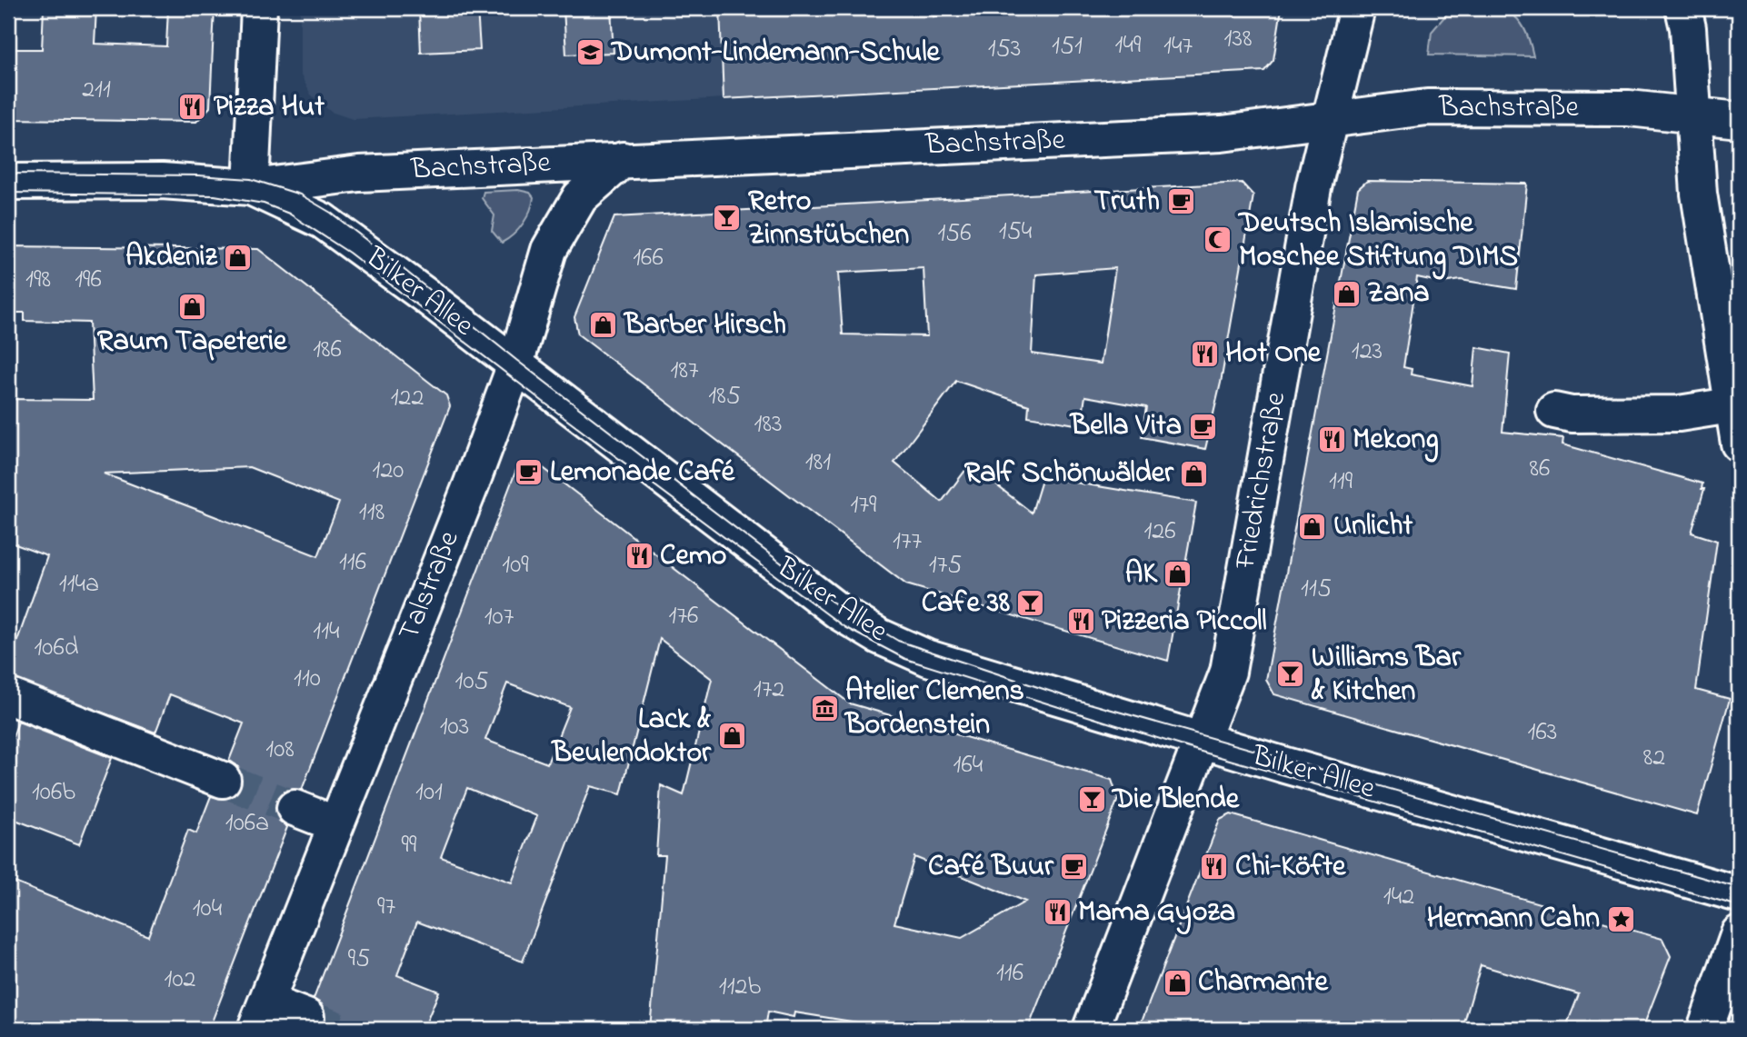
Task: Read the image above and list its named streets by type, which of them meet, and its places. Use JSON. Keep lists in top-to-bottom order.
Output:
{
  "streets": {
    "street": [
      "Bachstraße",
      "Bilker Allee",
      "Friedrichstraße",
      "Talstraße"
    ]
  },
  "crossings": [
    ["Bachstraße", "Bilker Allee"],
    ["Bachstraße", "Friedrichstraße"],
    ["Bachstraße", "Talstraße"],
    ["Bilker Allee", "Friedrichstraße"],
    ["Bilker Allee", "Talstraße"]
  ],
  "places": {
    "school or university": ["Dumont-Lindemann-Schule"],
    "restaurant": [
      "Pizza Hut",
      "Hot One",
      "Mekong",
      "Cemo",
      "Pizzeria Piccoll",
      "Chi-Köfte",
      "Mama Gyoza"
    ],
    "cafe": [
      "Truth",
      "Bella Vita",
      "Lemonade Café",
      "Café Buur"
    ],
    "bar": [
      "Retro Zinnstübchen",
      "Cafe 38",
      "Williams Bar & Kitchen",
      "Die Blende"
    ],
    "mosque": ["Deutsch Islamische Moschee Stiftung DIMS"],
    "shop": [
      "Akdeniz",
      "Zana",
      "Raum Tapeterie",
      "Barber Hirsch",
      "Ralf Schönwälder",
      "Unlicht",
      "AK",
      "Lack & Beulendoktor",
      "Charmante"
    ],
    "museum": ["Atelier Clemens Bordenstein"],
    "place": ["Hermann Cahn"]
  },
  "house_numbers": [
    "138",
    "149",
    "151",
    "147",
    "153",
    "211",
    "154",
    "156",
    "166",
    "198",
    "196",
    "186",
    "123",
    "187",
    "185",
    "122",
    "183",
    "181",
    "86",
    "120",
    "119",
    "179",
    "118",
    "126",
    "177",
    "116",
    "109",
    "175",
    "114a",
    "115",
    "176",
    "107",
    "114",
    "106d",
    "110",
    "105",
    "172",
    "103",
    "163",
    "108",
    "82",
    "164",
    "106b",
    "101",
    "106a",
    "99",
    "142",
    "97",
    "104",
    "95",
    "116",
    "102",
    "112b"
  ]
}
